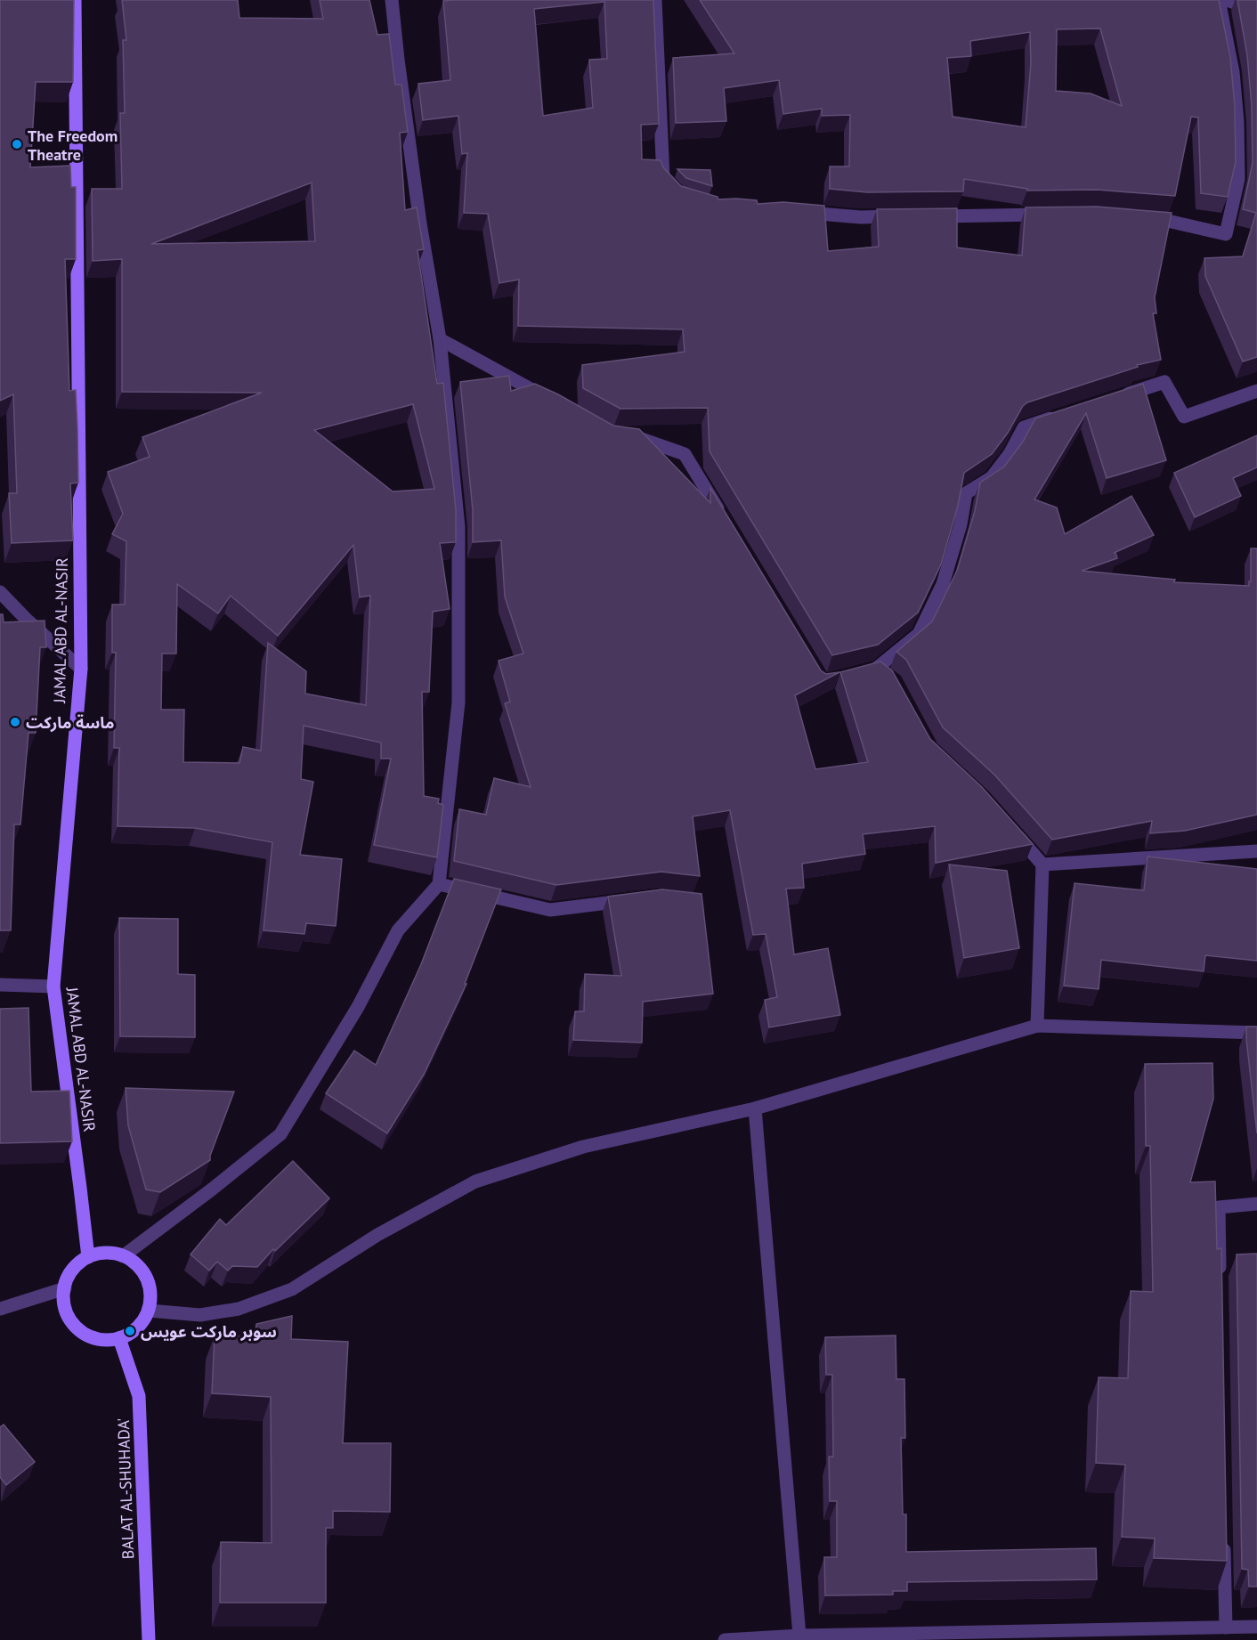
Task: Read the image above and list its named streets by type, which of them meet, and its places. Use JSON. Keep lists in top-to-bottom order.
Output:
{
  "streets": {
    "main road": ["JAMAL ABD AL-NASIR", "BALAT AL-SHUHADA'"]
  },
  "crossings": [
    ["JAMAL ABD AL-NASIR", "BALAT AL-SHUHADA'"]
  ],
  "places": ["The Freedom Theatre", "ماسة ماركت", "سوبر ماركت عويس"]
}
